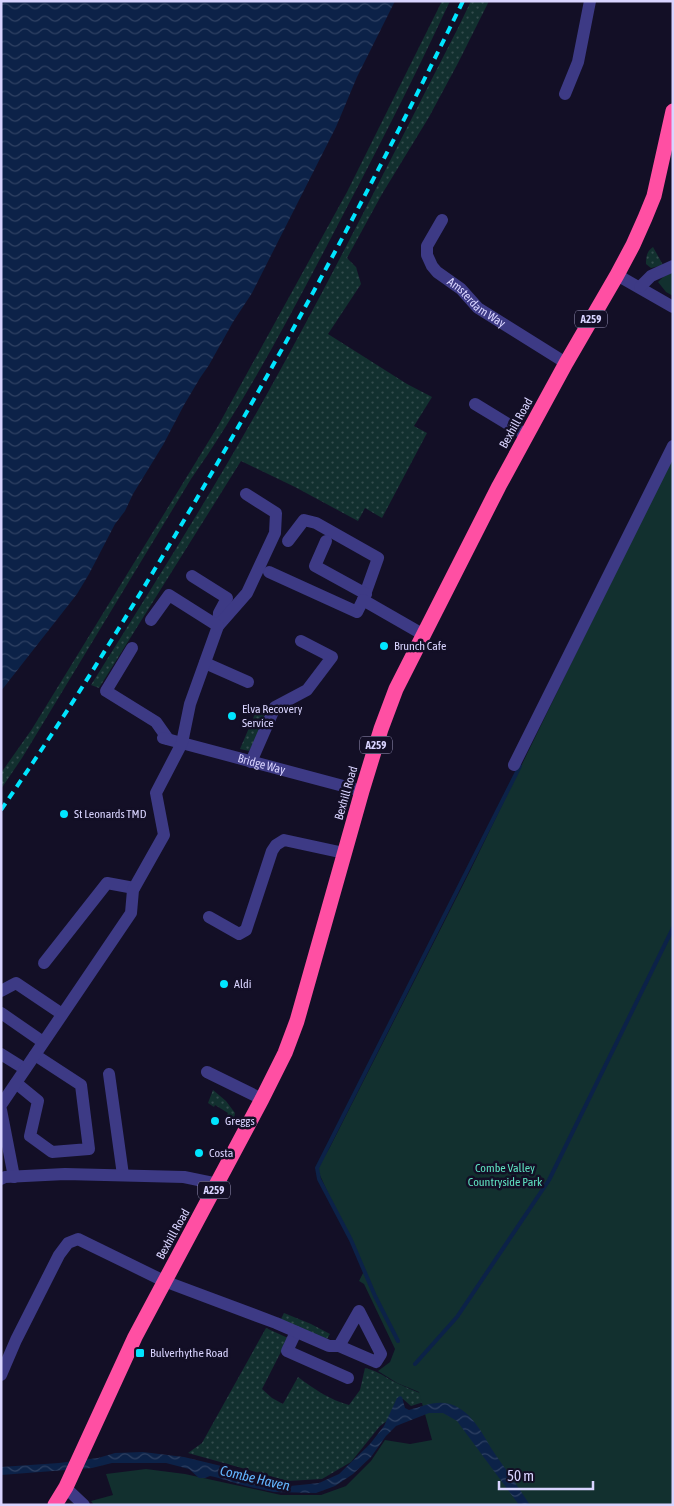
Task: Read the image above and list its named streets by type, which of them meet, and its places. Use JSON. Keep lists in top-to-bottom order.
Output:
{
  "streets": {
    "highway": ["A259", "Bexhill Road"],
    "street": ["Amsterdam Way", "Bridge Way"]
  },
  "crossings": [
    ["Amsterdam Way", "Bexhill Road"],
    ["A259", "Bexhill Road"],
    ["Bexhill Road", "Bridge Way"]
  ],
  "water": ["Combe Haven"],
  "parks": ["Combe Valley Countryside Park"],
  "places": {
    "other": [
      "Brunch Cafe",
      "Elva Recovery Service",
      "St Leonards TMD",
      "Aldi",
      "Greggs",
      "Costa"
    ],
    "transit": ["Bulverhythe Road"]
  },
  "scale_bar": "50 m"
}
